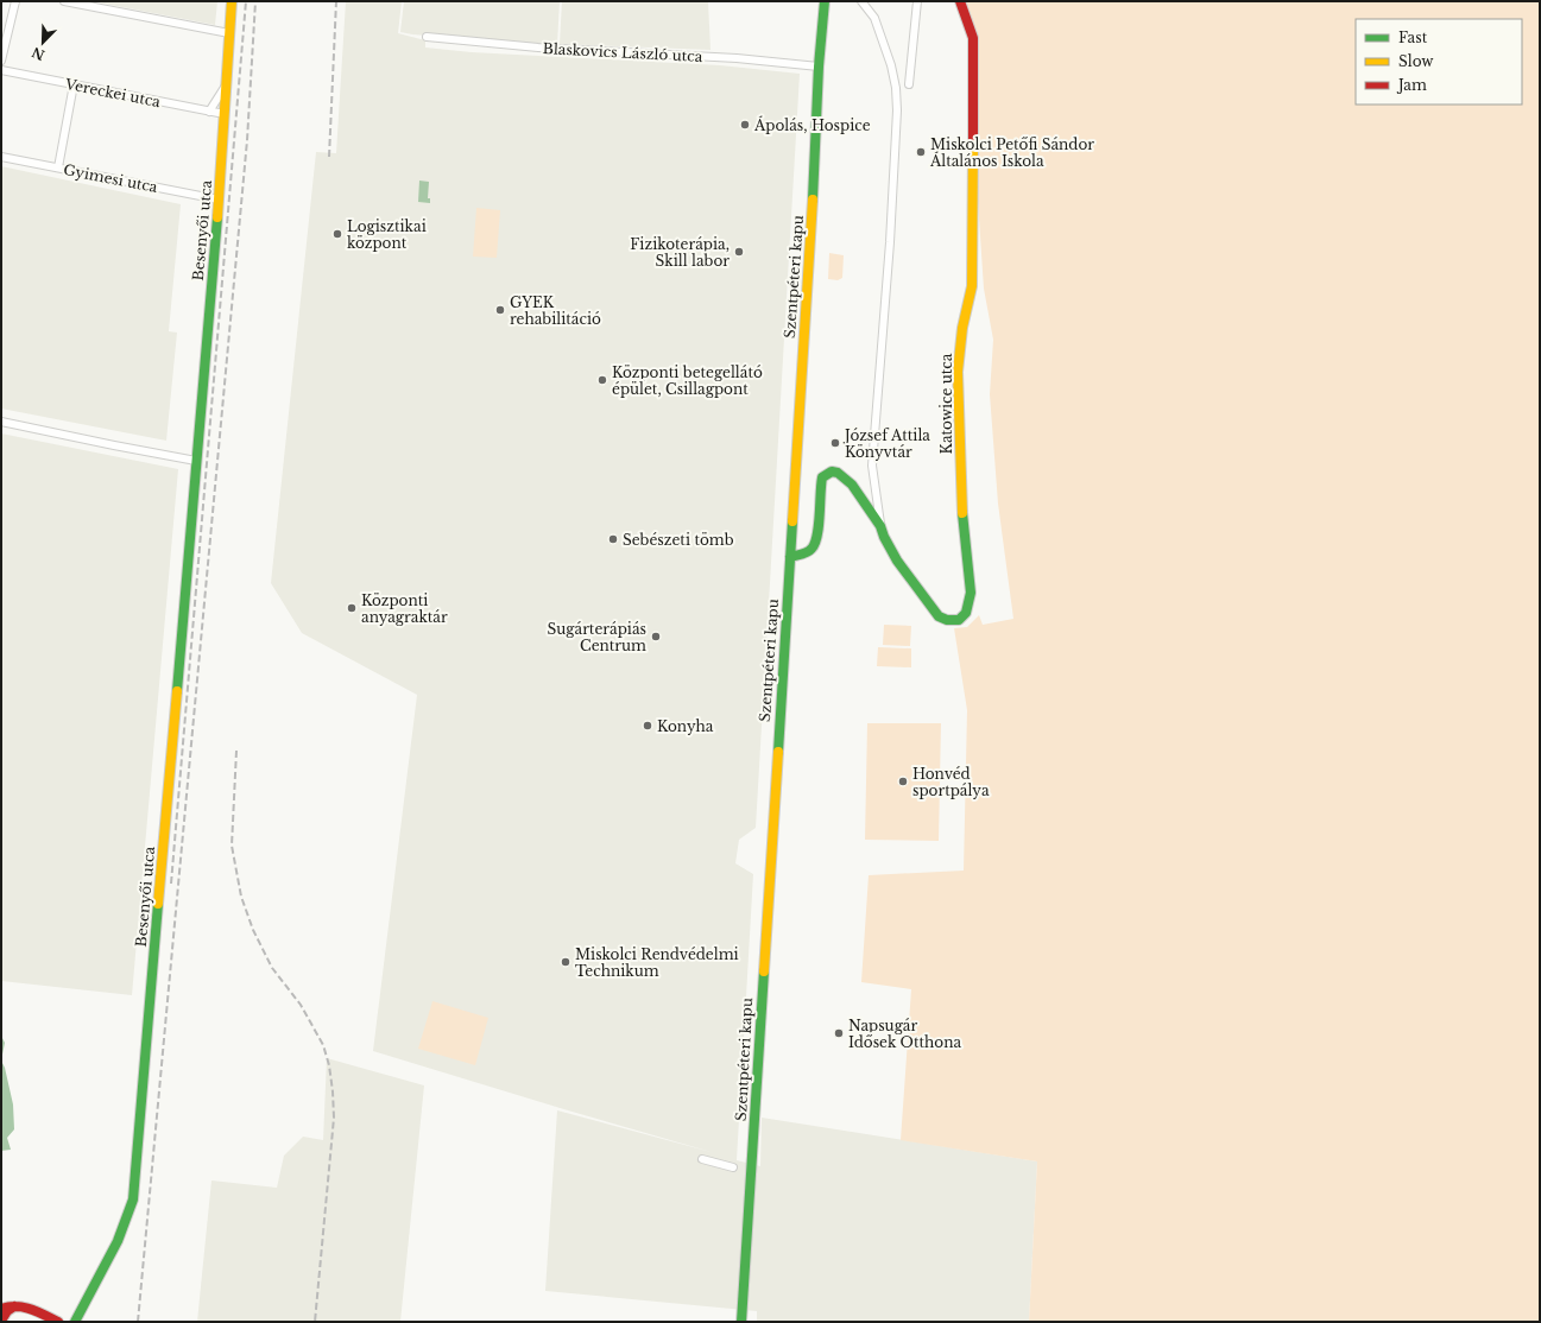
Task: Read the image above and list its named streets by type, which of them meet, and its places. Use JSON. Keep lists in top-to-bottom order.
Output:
{
  "streets": {
    "street": [
      "Blaskovics László utca",
      "Vereckei utca",
      "Gyimesi utca",
      "Besenyői utca",
      "Szentpéteri kapu",
      "Katowice utca"
    ]
  },
  "crossings": [
    ["Blaskovics László utca", "Szentpéteri kapu"],
    ["Vereckei utca", "Besenyői utca"],
    ["Gyimesi utca", "Besenyői utca"],
    ["Szentpéteri kapu", "Katowice utca"]
  ],
  "places": [
    "Ápolás, Hospice",
    "Miskolci Petőfi Sándor Általános Iskola",
    "Logisztikai központ",
    "Fizikoterápia, Skill labor",
    "GYEK rehabilitáció",
    "Központi betegellátó épület, Csillagpont",
    "József Attila Könyvtár",
    "Sebészeti tömb",
    "Központi anyagraktár",
    "Sugárterápiás Centrum",
    "Konyha",
    "Honvéd sportpálya",
    "Miskolci Rendvédelmi Technikum",
    "Napsugár Idősek Otthona"
  ],
  "legend": ["Fast", "Slow", "Jam"],
  "north": "bottom left"
}
